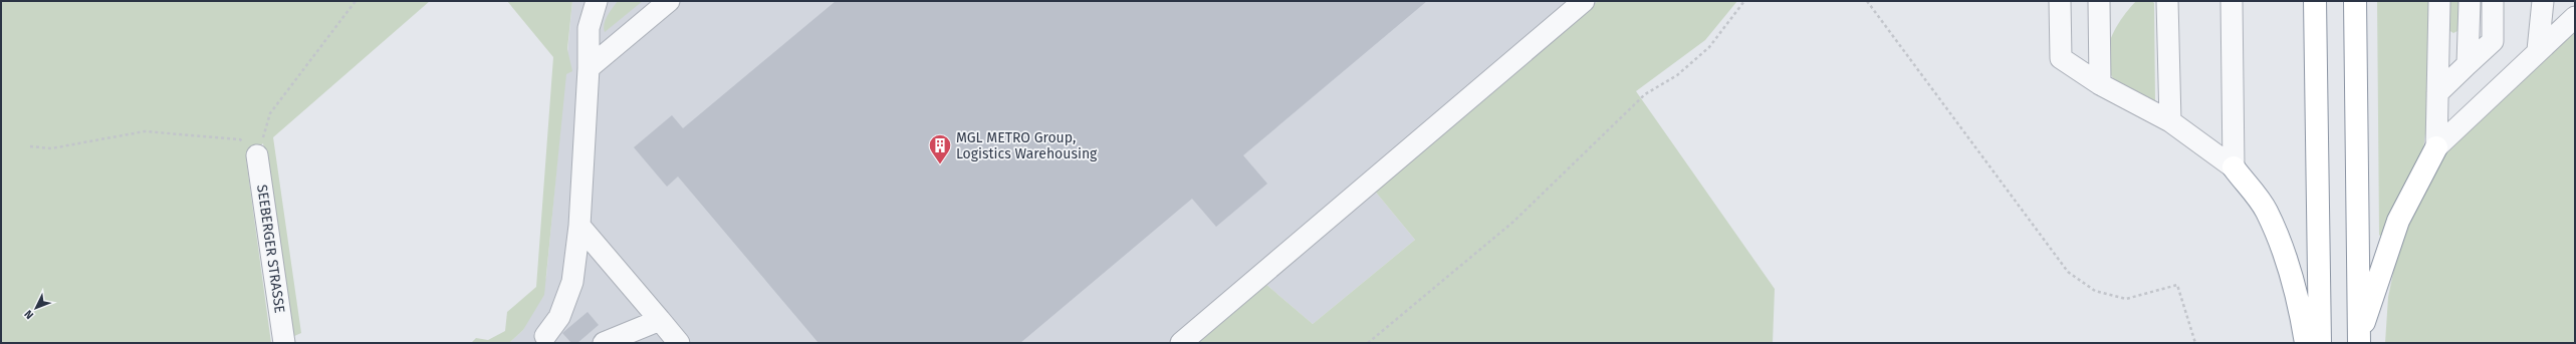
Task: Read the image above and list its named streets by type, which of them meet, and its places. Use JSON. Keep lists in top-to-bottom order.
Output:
{
  "streets": {
    "street": ["SEEBERGER STRASSE"]
  },
  "places": {
    "building": ["MGL METRO Group, Logistics Warehousing"]
  },
  "north": "bottom left"
}
